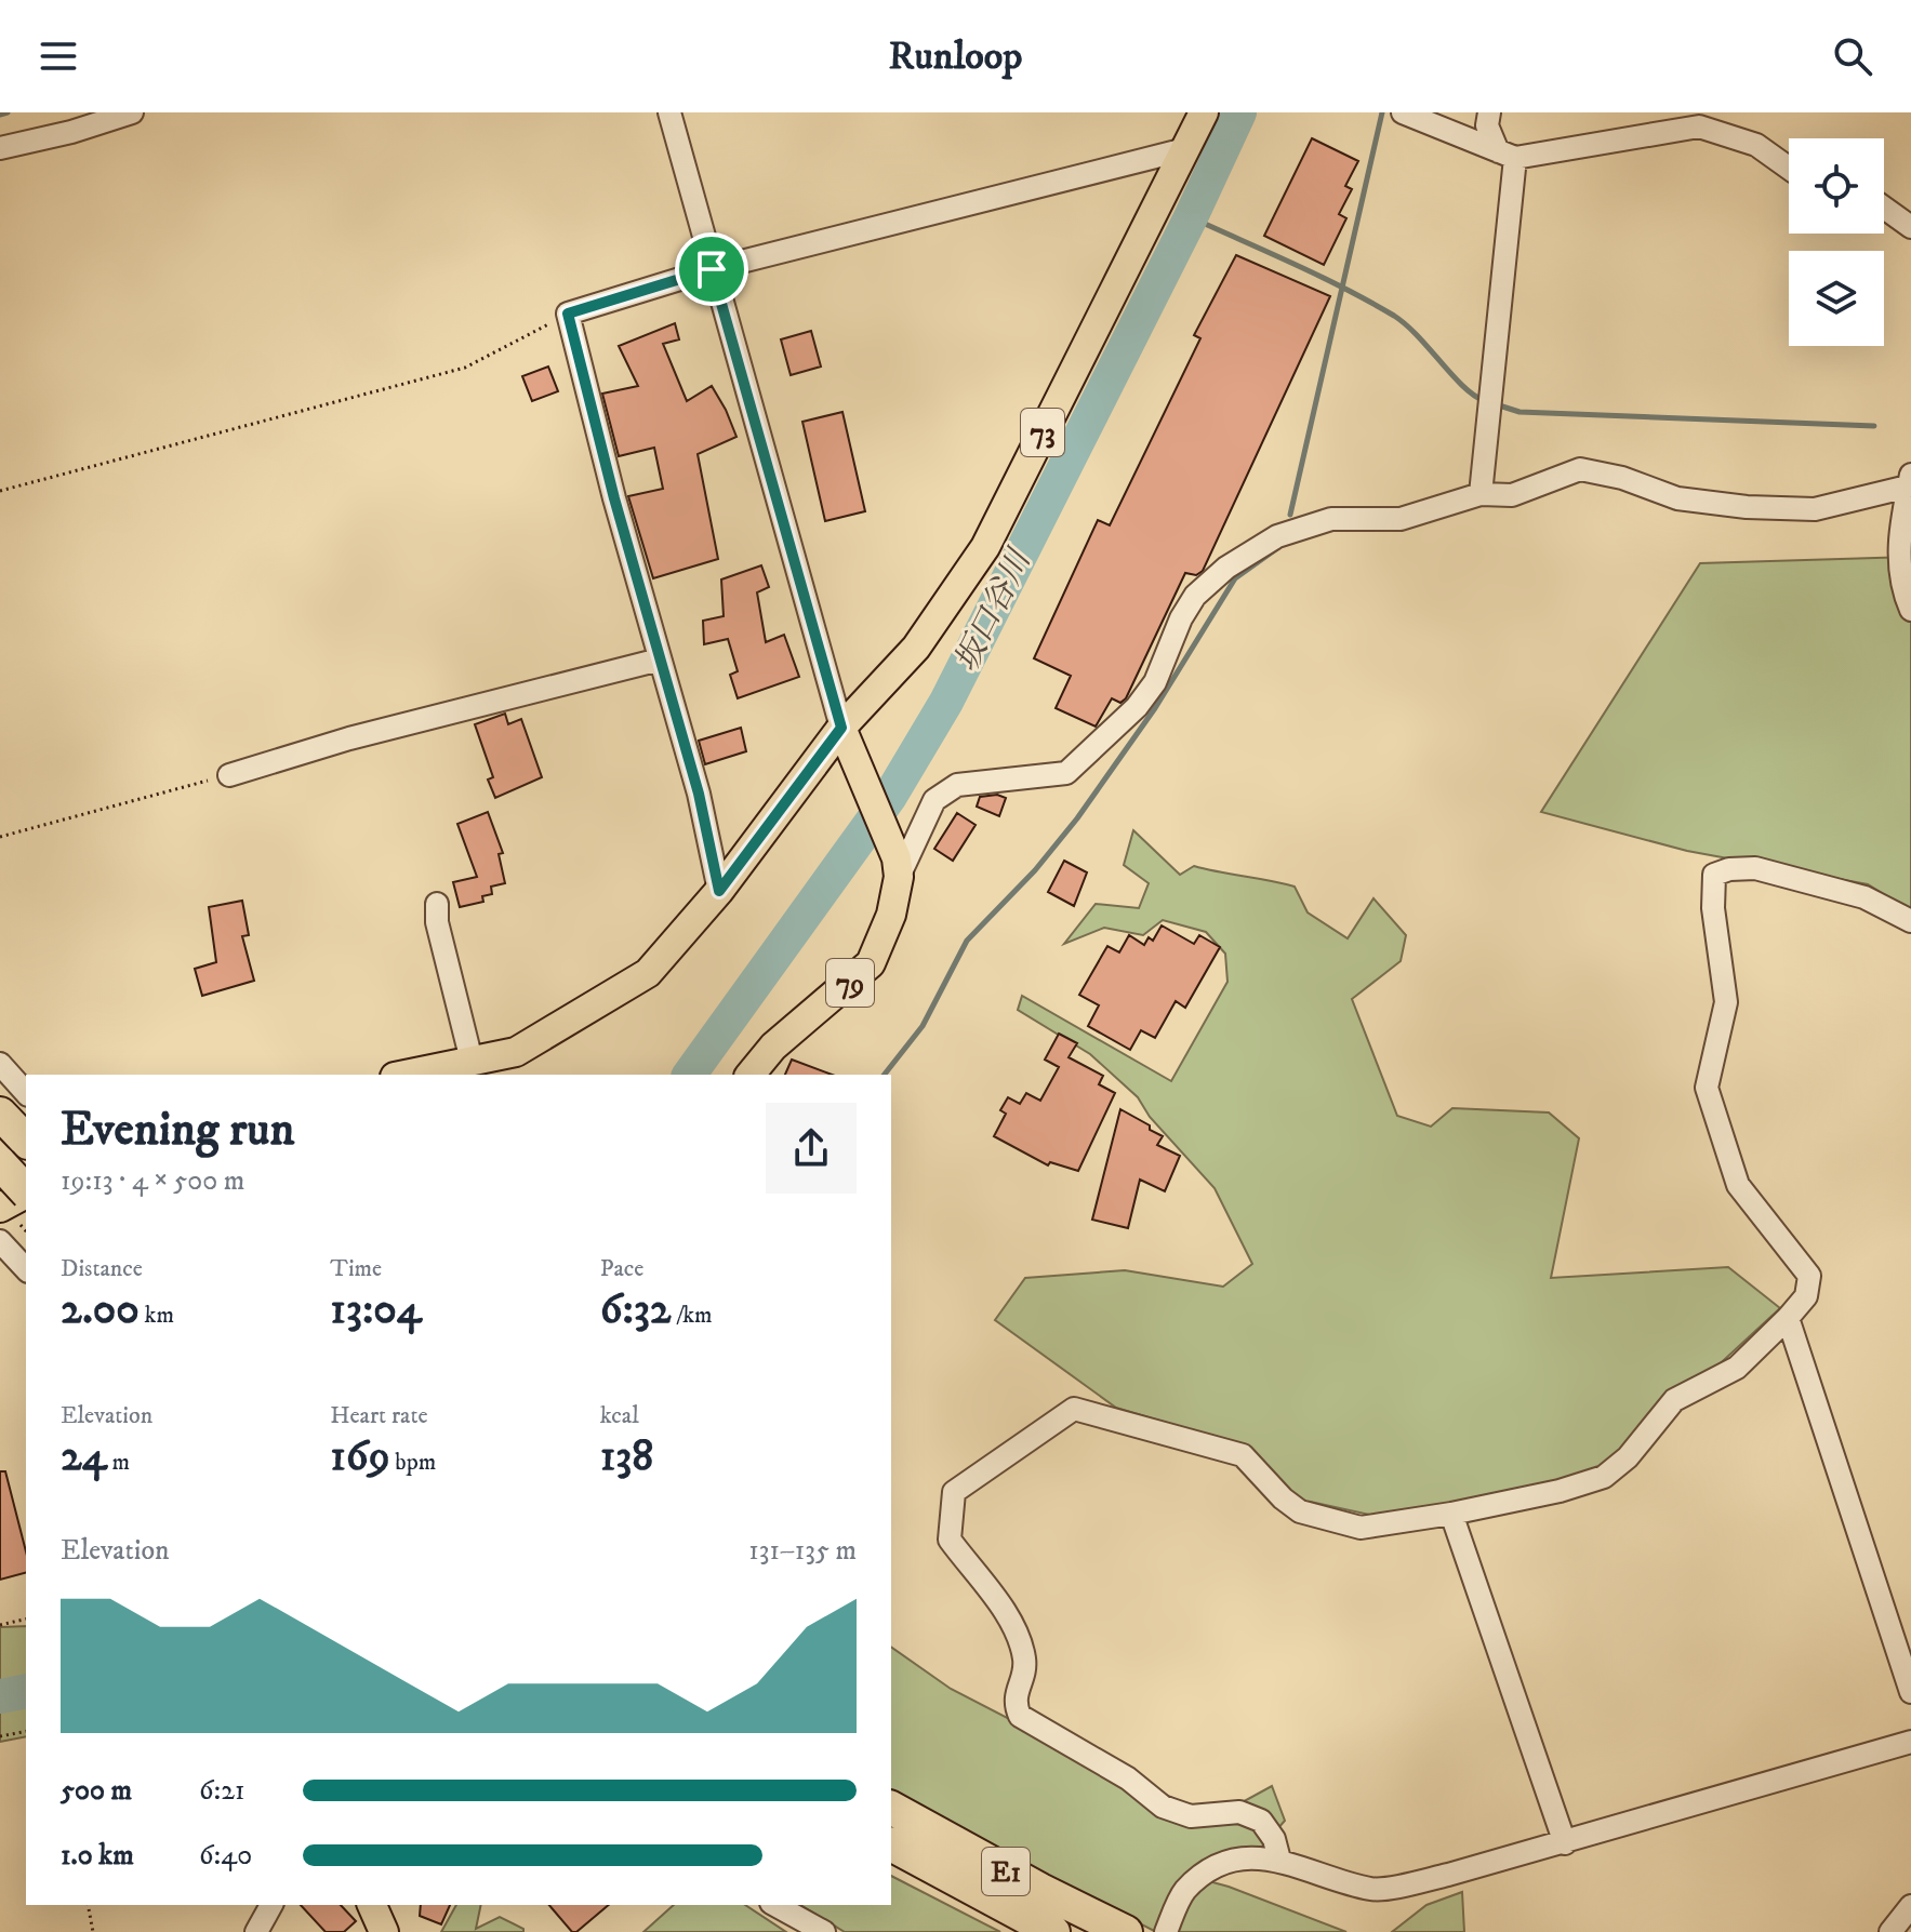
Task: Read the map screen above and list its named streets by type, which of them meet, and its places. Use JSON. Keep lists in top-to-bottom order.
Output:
{
  "streets": {
    "highway": ["E1"],
    "main road": ["73", "79"]
  },
  "water": ["坂口谷川"],
  "page": {
    "header": "Runloop",
    "heading": ["Evening run", "19:13 · 4 × 500 m"],
    "stats": [
      ["Distance", "2.00 km"],
      ["Time", "13:04"],
      ["Pace", "6:32 /km"],
      ["Elevation", "24 m"],
      ["Heart rate", "169 bpm"],
      ["kcal", "138"]
    ],
    "chart": ["Elevation", "131–135 m"],
    "list": [
      {
        "name": "500 m",
        "note": "6:21"
      },
      {
        "name": "1.0 km",
        "note": "6:40"
      }
    ]
  }
}
